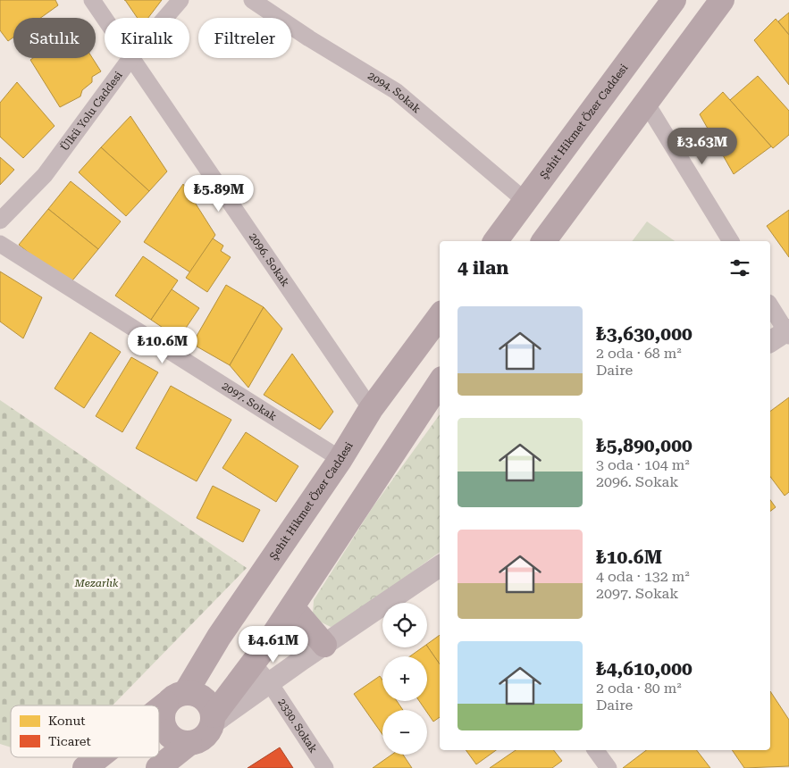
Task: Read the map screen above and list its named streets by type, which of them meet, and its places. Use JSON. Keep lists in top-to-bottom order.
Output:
{
  "streets": {
    "main road": ["Şehit Hikmet Özer Caddesi"],
    "street": [
      "2094. Sokak",
      "Ülkü Yolu Caddesi",
      "2096. Sokak",
      "2097. Sokak",
      "2330. Sokak"
    ]
  },
  "crossings": [
    ["2094. Sokak", "Şehit Hikmet Özer Caddesi"],
    ["Şehit Hikmet Özer Caddesi", "2096. Sokak"],
    ["Şehit Hikmet Özer Caddesi", "2097. Sokak"]
  ],
  "parks": ["Mezarlık"],
  "legend": ["Konut", "Ticaret"],
  "page": {
    "chip": ["Satılık", "Kiralık", "Filtreler"],
    "price": [
      "₺3.63M",
      "₺5.89M",
      "₺10.6M",
      "₺4.61M"
    ],
    "heading": "4 ilan",
    "list": [
      {
        "name": "₺3,630,000",
        "note": "2 oda · 68 m² · Daire"
      },
      {
        "name": "₺5,890,000",
        "note": "3 oda · 104 m² · 2096. Sokak"
      },
      {
        "name": "₺10.6M",
        "note": "4 oda · 132 m² · 2097. Sokak"
      },
      {
        "name": "₺4,610,000",
        "note": "2 oda · 80 m² · Daire"
      }
    ],
    "map_buttons": ["+", "−"]
  }
}
